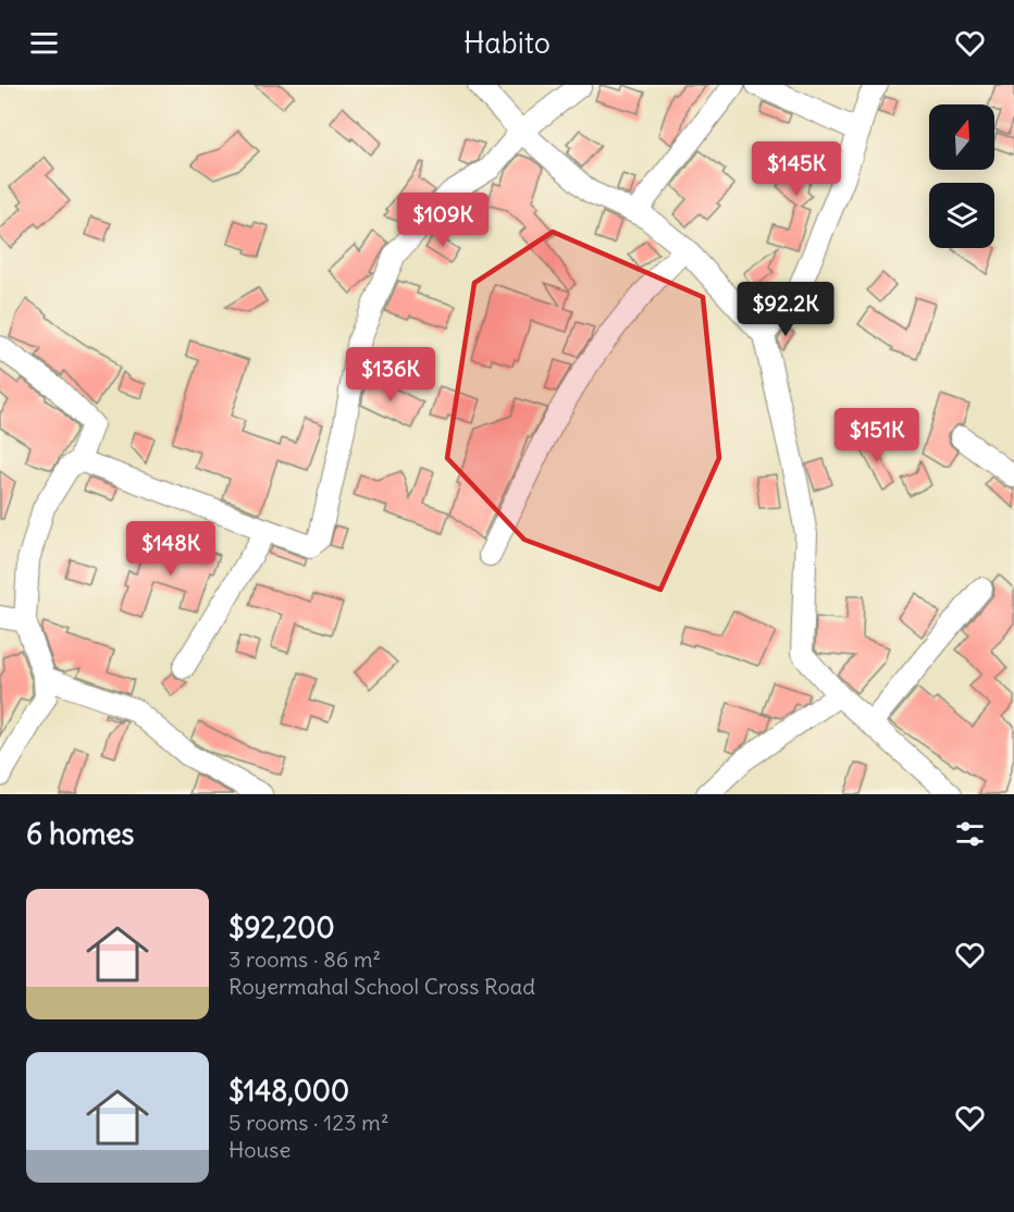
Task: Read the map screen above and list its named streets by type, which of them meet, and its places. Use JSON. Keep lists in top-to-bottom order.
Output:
{
  "north": "top",
  "page": {
    "header": "Habito",
    "price": [
      "$145K",
      "$109K",
      "$92.2K",
      "$136K",
      "$151K",
      "$148K"
    ],
    "heading": "6 homes",
    "list": [
      {
        "name": "$92,200",
        "note": "3 rooms · 86 m² · Royermahal School Cross Road"
      },
      {
        "name": "$148,000",
        "note": "5 rooms · 123 m² · House"
      }
    ]
  }
}
